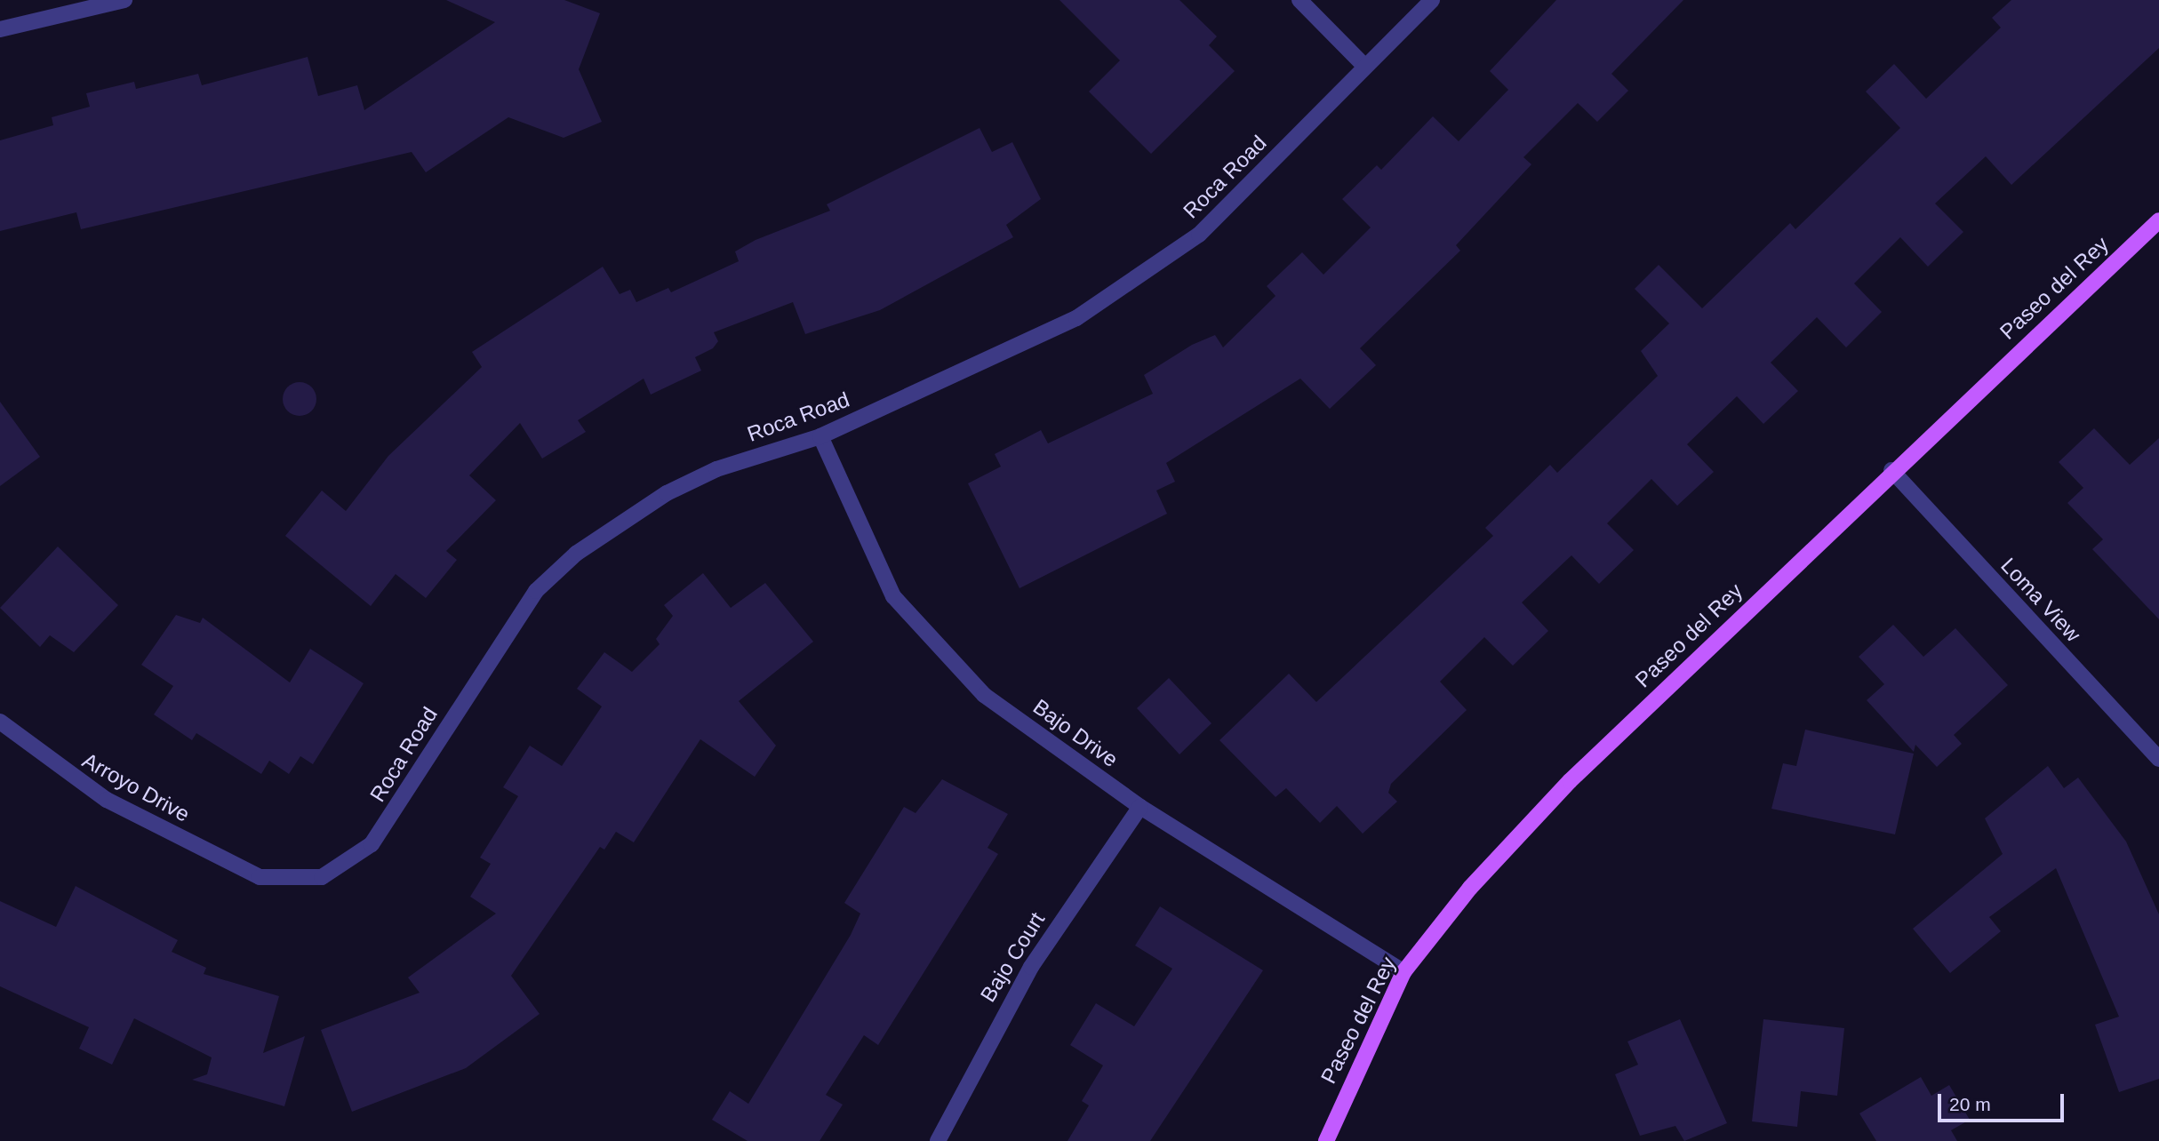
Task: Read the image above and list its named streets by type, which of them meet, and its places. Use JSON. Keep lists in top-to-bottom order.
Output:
{
  "streets": {
    "main road": ["Paseo del Rey"],
    "street": [
      "Roca Road",
      "Loma View",
      "Bajo Drive",
      "Arroyo Drive",
      "Bajo Court"
    ]
  },
  "crossings": [
    ["Roca Road", "Bajo Drive"],
    ["Roca Road", "Arroyo Drive"],
    ["Paseo del Rey", "Loma View"],
    ["Paseo del Rey", "Bajo Drive"],
    ["Bajo Drive", "Bajo Court"]
  ],
  "scale_bar": "20 m"
}
